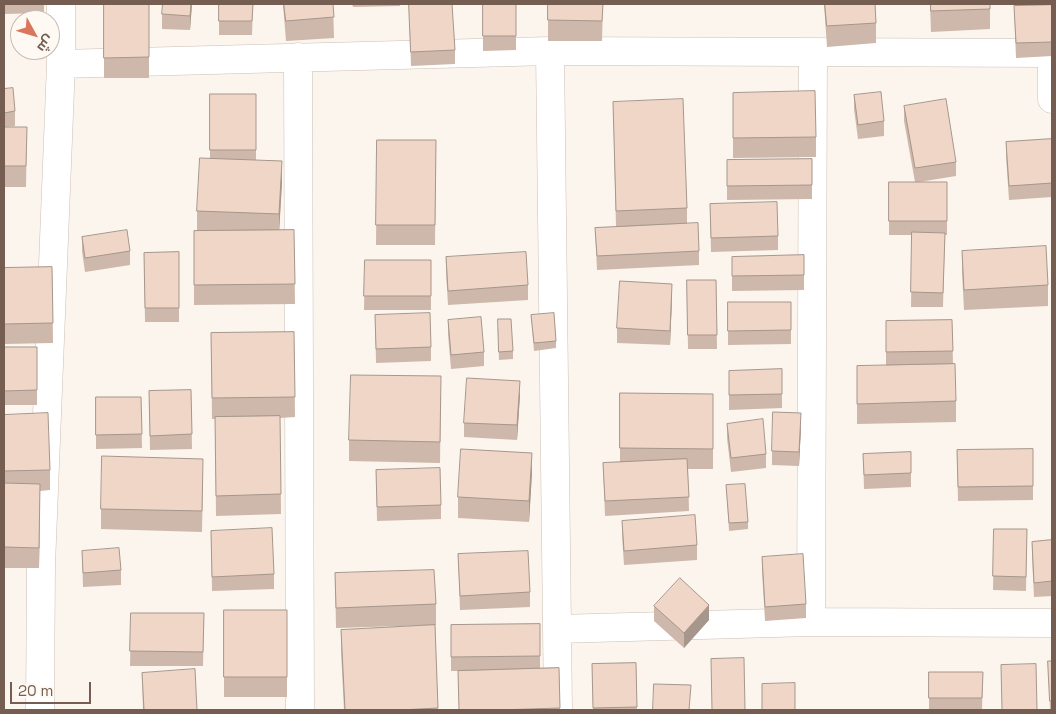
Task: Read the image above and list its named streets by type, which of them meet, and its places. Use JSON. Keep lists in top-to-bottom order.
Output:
{
  "scale_bar": "20 m",
  "north": "bottom right"
}
